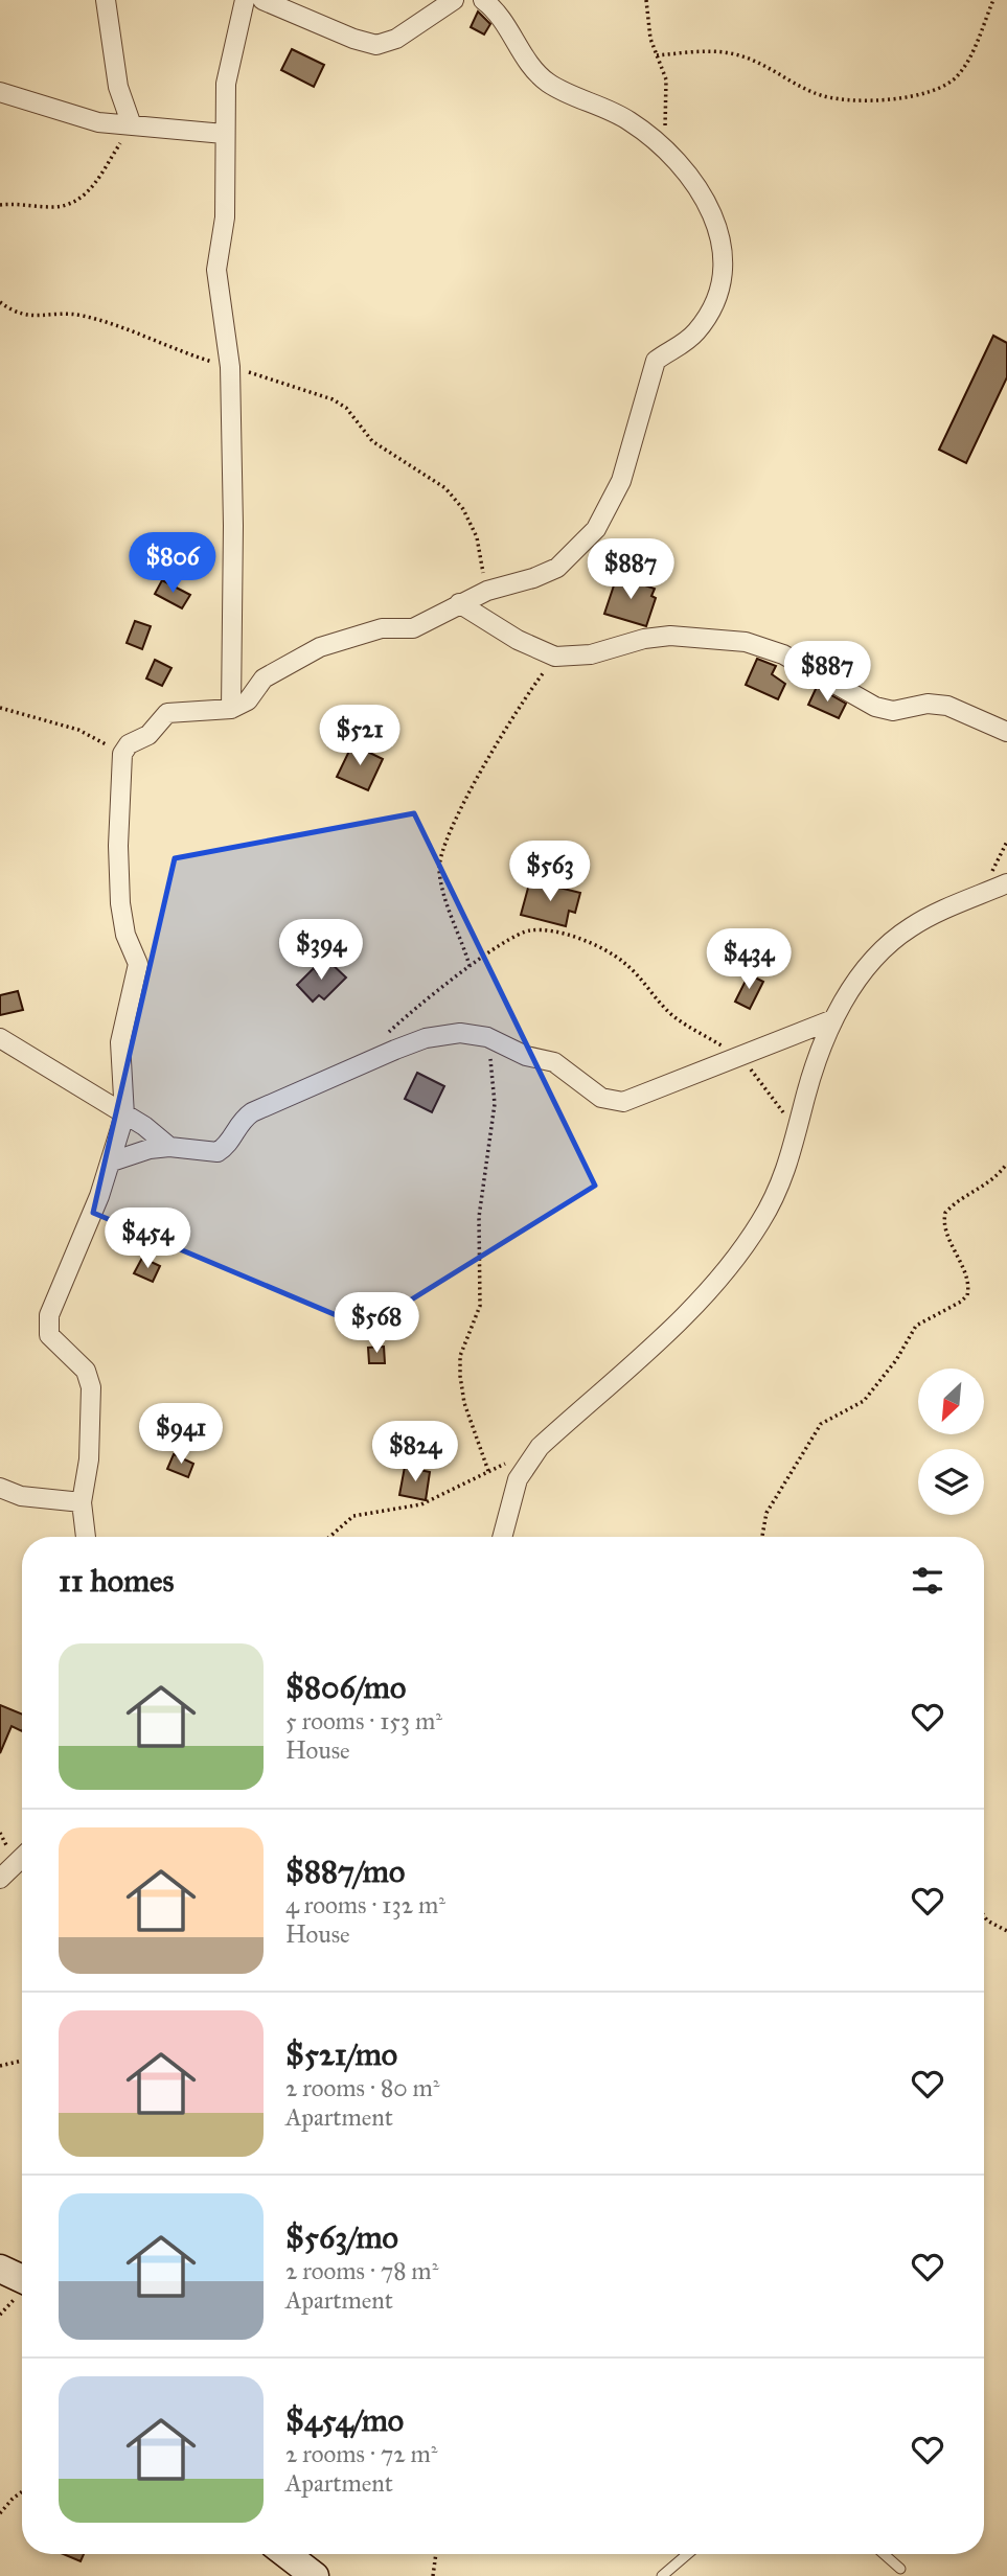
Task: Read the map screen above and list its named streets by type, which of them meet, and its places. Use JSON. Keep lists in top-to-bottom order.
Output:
{
  "north": "bottom left",
  "page": {
    "price": [
      "$806",
      "$887",
      "$887",
      "$521",
      "$563",
      "$394",
      "$434",
      "$454",
      "$568",
      "$941",
      "$824"
    ],
    "heading": "11 homes",
    "list": [
      {
        "name": "$806/mo",
        "note": "5 rooms · 153 m² · House"
      },
      {
        "name": "$887/mo",
        "note": "4 rooms · 132 m² · House"
      },
      {
        "name": "$521/mo",
        "note": "2 rooms · 80 m² · Apartment"
      },
      {
        "name": "$563/mo",
        "note": "2 rooms · 78 m² · Apartment"
      },
      {
        "name": "$454/mo",
        "note": "2 rooms · 72 m² · Apartment"
      }
    ]
  }
}
